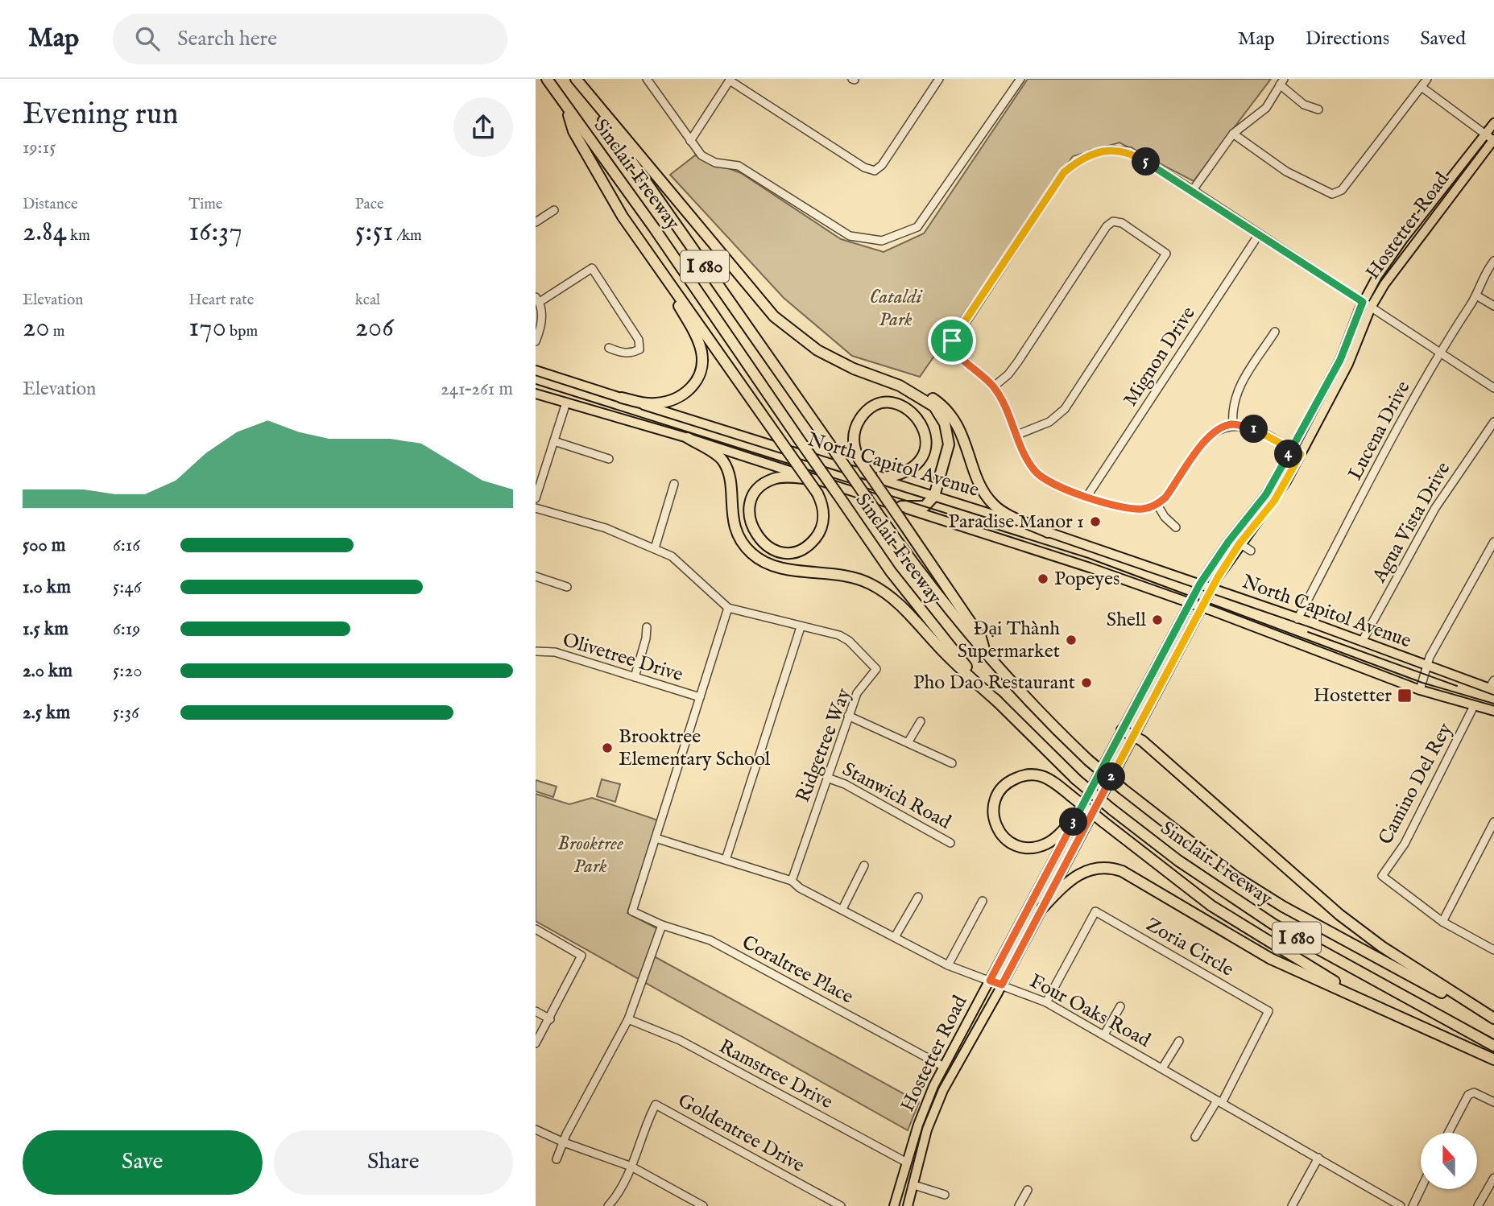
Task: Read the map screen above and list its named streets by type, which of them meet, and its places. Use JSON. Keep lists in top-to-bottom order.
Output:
{
  "streets": {
    "highway": ["Sinclair Freeway", "I 680"],
    "main road": ["Hostetter Road", "North Capitol Avenue"],
    "street": [
      "Mignon Drive",
      "Lucena Drive",
      "Agua Vista Drive",
      "Olivetree Drive",
      "Ridgetree Way",
      "Camino Del Rey",
      "Stanwich Road",
      "Zoria Circle",
      "Coraltree Place",
      "Four Oaks Road",
      "Ramstree Drive",
      "Goldentree Drive"
    ]
  },
  "crossings": [
    ["Hostetter Road", "North Capitol Avenue"],
    ["Hostetter Road", "Coraltree Place"],
    ["Hostetter Road", "Four Oaks Road"],
    ["Hostetter Road", "Ramstree Drive"],
    ["Lucena Drive", "North Capitol Avenue"],
    ["North Capitol Avenue", "Agua Vista Drive"],
    ["North Capitol Avenue", "Camino Del Rey"],
    ["Ridgetree Way", "Stanwich Road"],
    ["Ridgetree Way", "Four Oaks Road"],
    ["Zoria Circle", "Four Oaks Road"],
    ["Coraltree Place", "Four Oaks Road"]
  ],
  "parks": ["Cataldi Park", "Brooktree Park"],
  "places": {
    "other": [
      "Paradise Manor 1",
      "Popeyes",
      "Shell",
      "Đại Thành Supermarket",
      "Pho Dao Restaurant",
      "Brooktree Elementary School"
    ],
    "transit": ["Hostetter"]
  },
  "north": "top",
  "page": {
    "header": "Map",
    "search": "Search here",
    "nav": ["Map", "Directions", "Saved"],
    "heading": ["Evening run", "19:15"],
    "pins": [
      "5",
      "1",
      "4",
      "2",
      "3"
    ],
    "stats": [
      ["Distance", "2.84 km"],
      ["Time", "16:37"],
      ["Pace", "5:51 /km"],
      ["Elevation", "20 m"],
      ["Heart rate", "170 bpm"],
      ["kcal", "206"]
    ],
    "chart": ["Elevation", "241–261 m"],
    "list": [
      {
        "name": "500 m",
        "note": "6:16"
      },
      {
        "name": "1.0 km",
        "note": "5:46"
      },
      {
        "name": "1.5 km",
        "note": "6:19"
      },
      {
        "name": "2.0 km",
        "note": "5:20"
      },
      {
        "name": "2.5 km",
        "note": "5:36"
      }
    ],
    "buttons": ["Save", "Share"]
  }
}
